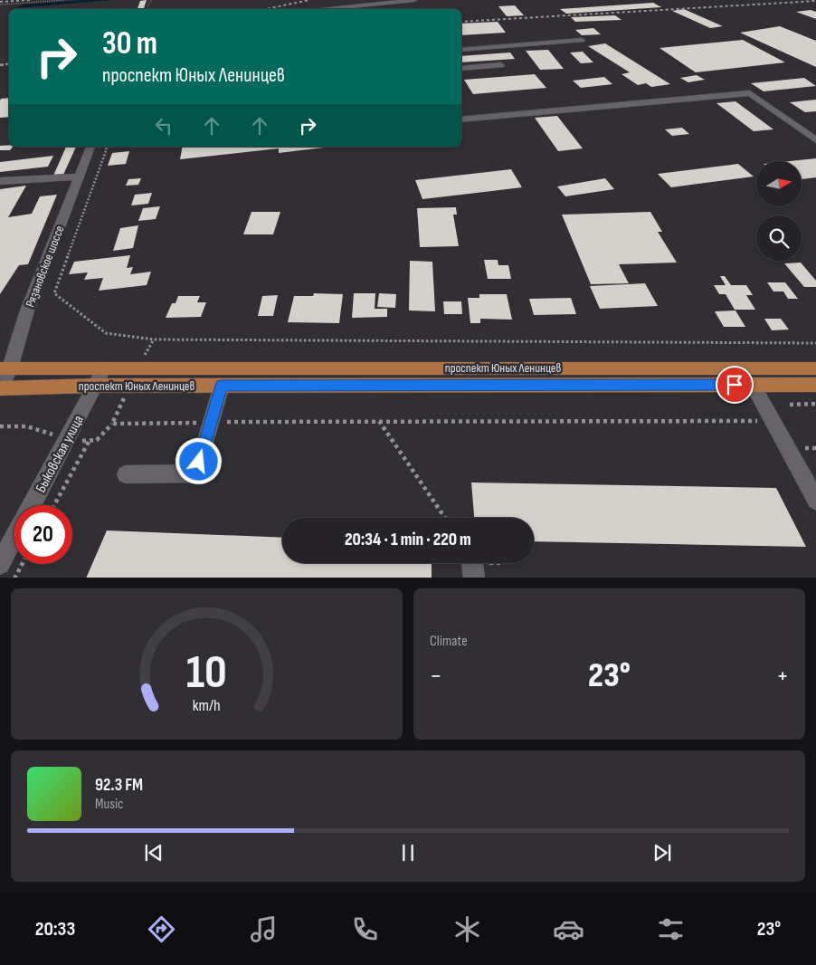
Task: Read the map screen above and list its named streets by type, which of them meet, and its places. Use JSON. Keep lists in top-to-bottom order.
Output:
{
  "streets": {
    "main road": ["проспект Юных Ленинцев"],
    "street": ["Рязановское шоссе", "Быковская улица"]
  },
  "crossings": [
    ["Рязановское шоссе", "проспект Юных Ленинцев"],
    ["проспект Юных Ленинцев", "Быковская улица"]
  ],
  "north": "right",
  "page": {
    "turn": ["30 m", "проспект Юных Ленинцев"],
    "limit": "20",
    "trip": "20:34 · 1 min · 220 m",
    "tile": "Climate",
    "heat": ["−", "23°", "+"],
    "song": ["92.3 FM", "Music"],
    "tabs": ["20:33", "23°"],
    "gauge": ["10", "km/h"]
  }
}
